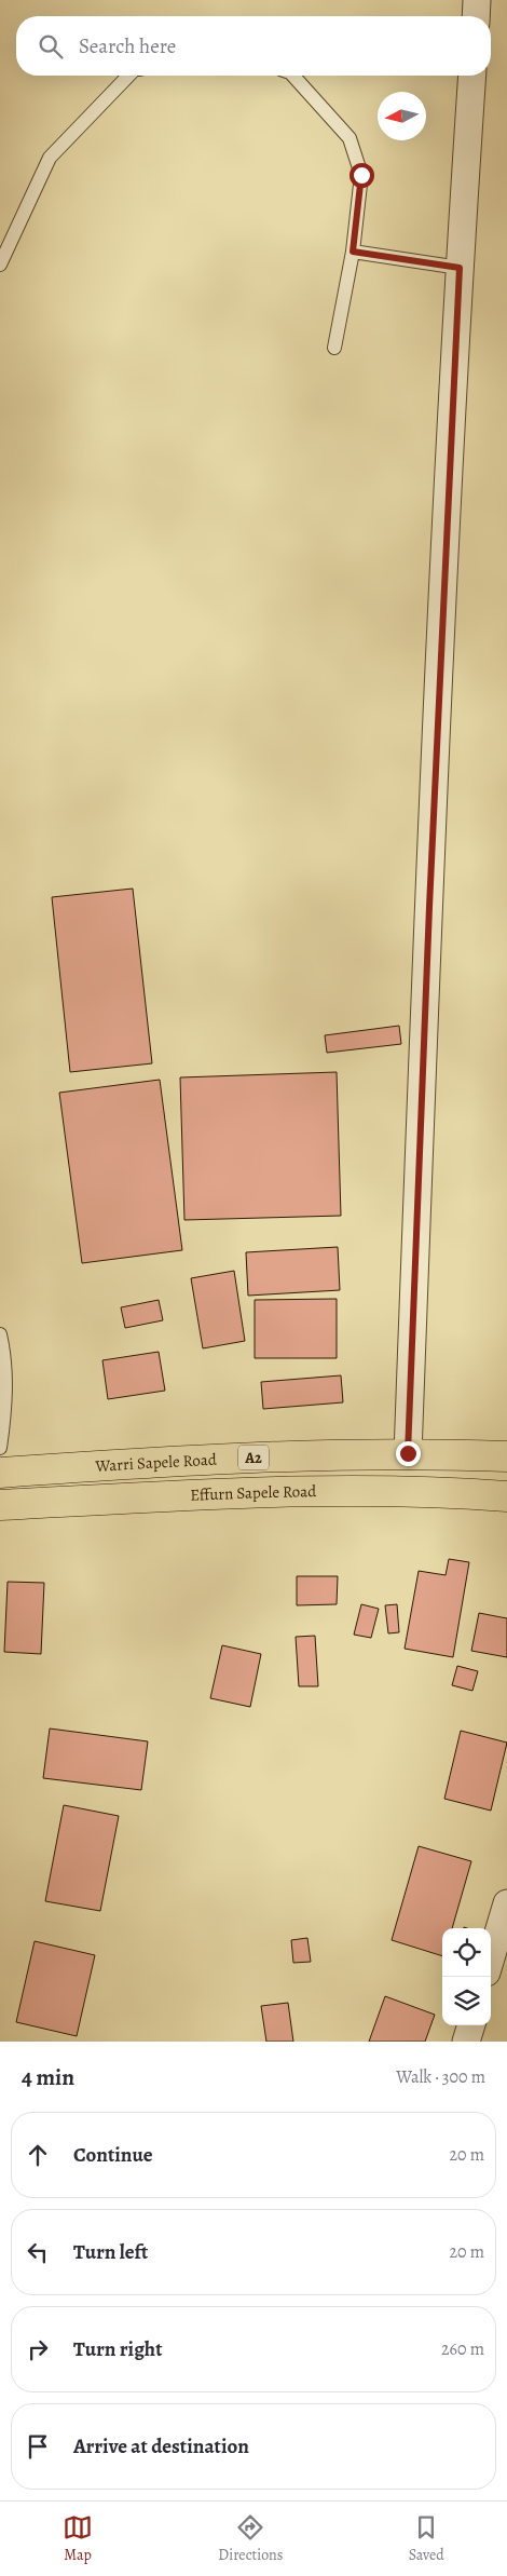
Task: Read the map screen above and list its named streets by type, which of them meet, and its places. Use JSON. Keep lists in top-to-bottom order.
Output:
{
  "streets": {
    "highway": ["A2", "Warri Sapele Road", "Effurn Sapele Road"]
  },
  "north": "left",
  "page": {
    "search": "Search here",
    "heading": ["4 min", "Walk · 300 m"],
    "list": [
      ["Continue", "20 m"],
      ["Turn left", "20 m"],
      ["Turn right", "260 m"],
      "Arrive at destination"
    ],
    "nav": ["Map", "Directions", "Saved"]
  }
}
